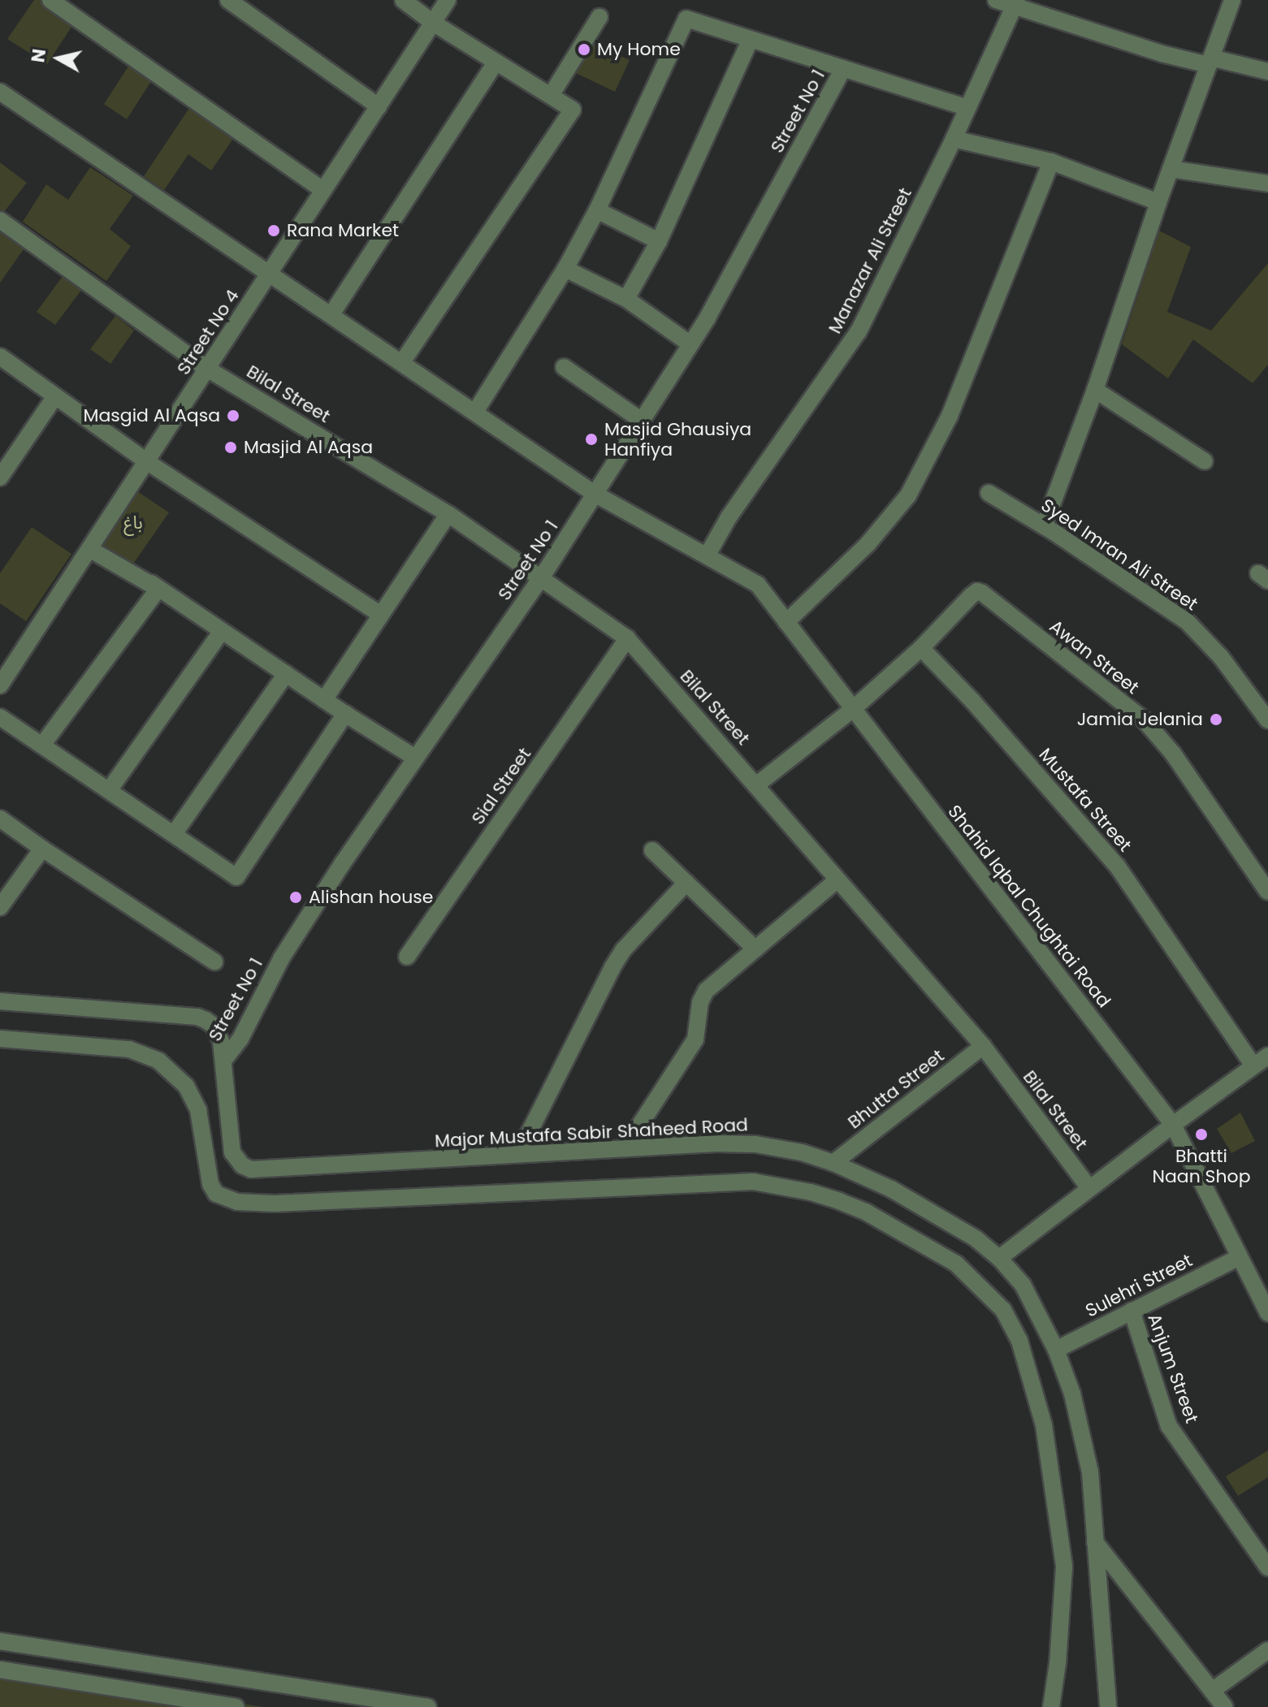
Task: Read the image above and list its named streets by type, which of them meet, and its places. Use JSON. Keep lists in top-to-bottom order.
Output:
{
  "streets": {
    "street": [
      "Street No 1",
      "Manazar Ali Street",
      "Street No 4",
      "Bilal Street",
      "Syed Imran Ali Street",
      "Awan Street",
      "Sial Street",
      "Mustafa Street",
      "Shahid Iqbal Chughtai Road",
      "Bhutta Street",
      "Major Mustafa Sabir Shaheed Road",
      "Sulehri Street",
      "Anjum Street"
    ]
  },
  "crossings": [
    ["Street No 1", "Bilal Street"],
    ["Street No 1", "Shahid Iqbal Chughtai Road"],
    ["Street No 1", "Major Mustafa Sabir Shaheed Road"],
    ["Manazar Ali Street", "Shahid Iqbal Chughtai Road"],
    ["Street No 4", "Bilal Street"],
    ["Street No 4", "Shahid Iqbal Chughtai Road"],
    ["Bilal Street", "Sial Street"],
    ["Bilal Street", "Bhutta Street"],
    ["Awan Street", "Mustafa Street"],
    ["Shahid Iqbal Chughtai Road", "Sulehri Street"],
    ["Bhutta Street", "Major Mustafa Sabir Shaheed Road"],
    ["Major Mustafa Sabir Shaheed Road", "Sulehri Street"],
    ["Sulehri Street", "Anjum Street"]
  ],
  "parks": ["باغ"],
  "places": [
    "My Home",
    "Rana Market",
    "Masgid Al Aqsa",
    "Masjid Ghausiya Hanfiya",
    "Masjid Al Aqsa",
    "Jamia Jelania",
    "Alishan house",
    "Bhatti Naan Shop"
  ],
  "north": "left"
}
